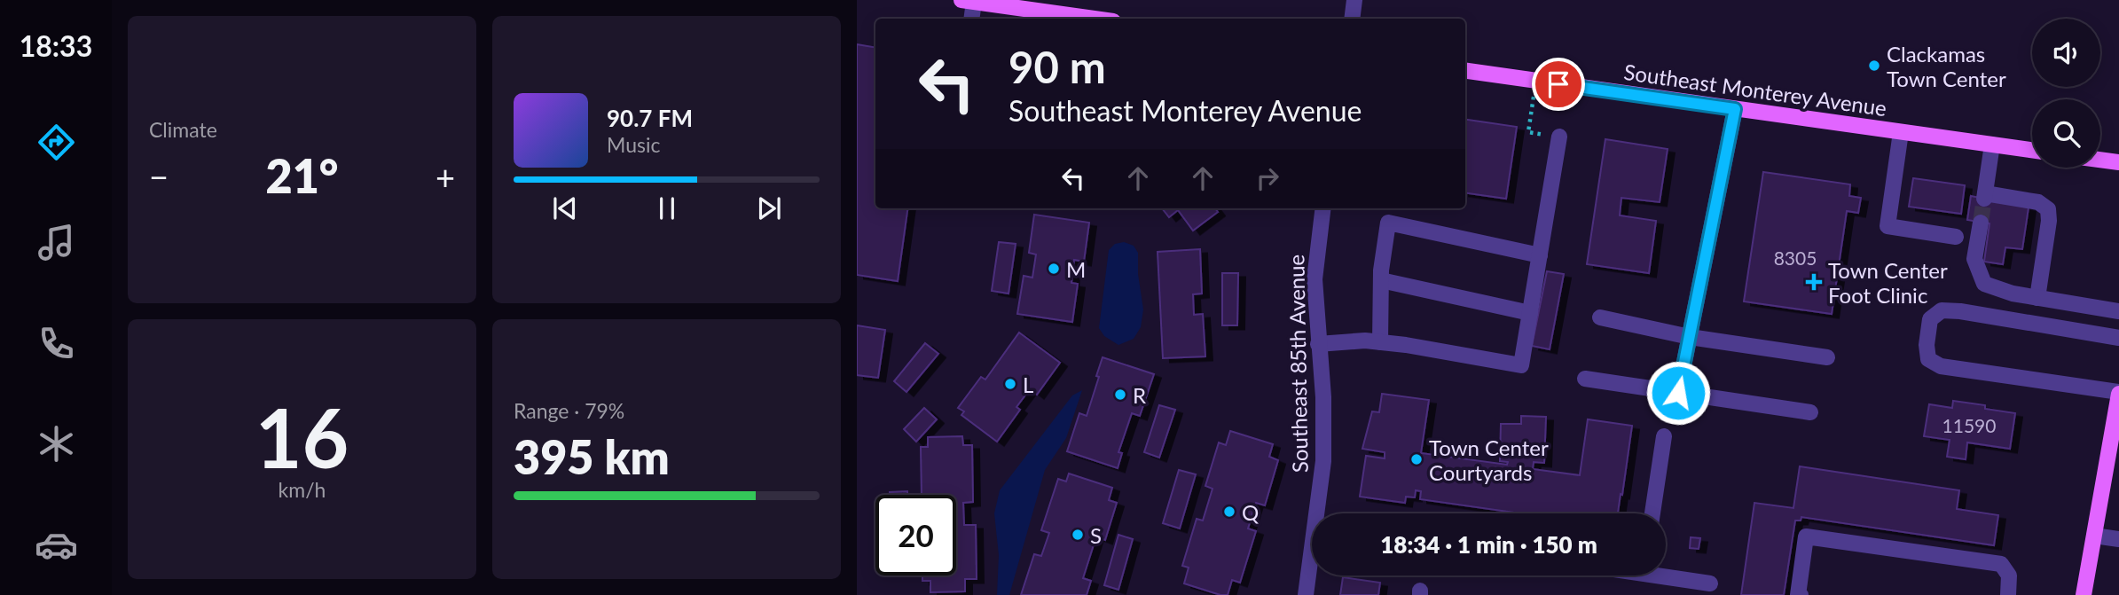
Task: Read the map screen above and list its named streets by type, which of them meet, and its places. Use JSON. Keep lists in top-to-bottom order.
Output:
{
  "streets": {
    "main road": ["Southeast Monterey Avenue"],
    "street": ["Southeast 85th Avenue"]
  },
  "places": {
    "other": [
      "Clackamas Town Center",
      "M",
      "L",
      "R",
      "Town Center Courtyards",
      "Q",
      "S"
    ],
    "health": ["Town Center Foot Clinic"]
  },
  "house_numbers": ["8305", "11590"],
  "page": {
    "tabs": "18:33",
    "tile": [
      "Climate",
      ["16", "km/h"],
      ["Range · 79%", "395 km"]
    ],
    "turn": ["90 m", "Southeast Monterey Avenue"],
    "song": ["90.7 FM", "Music"],
    "heat": ["−", "21°", "+"],
    "limit": "20",
    "trip": "18:34 · 1 min · 150 m"
  }
}
